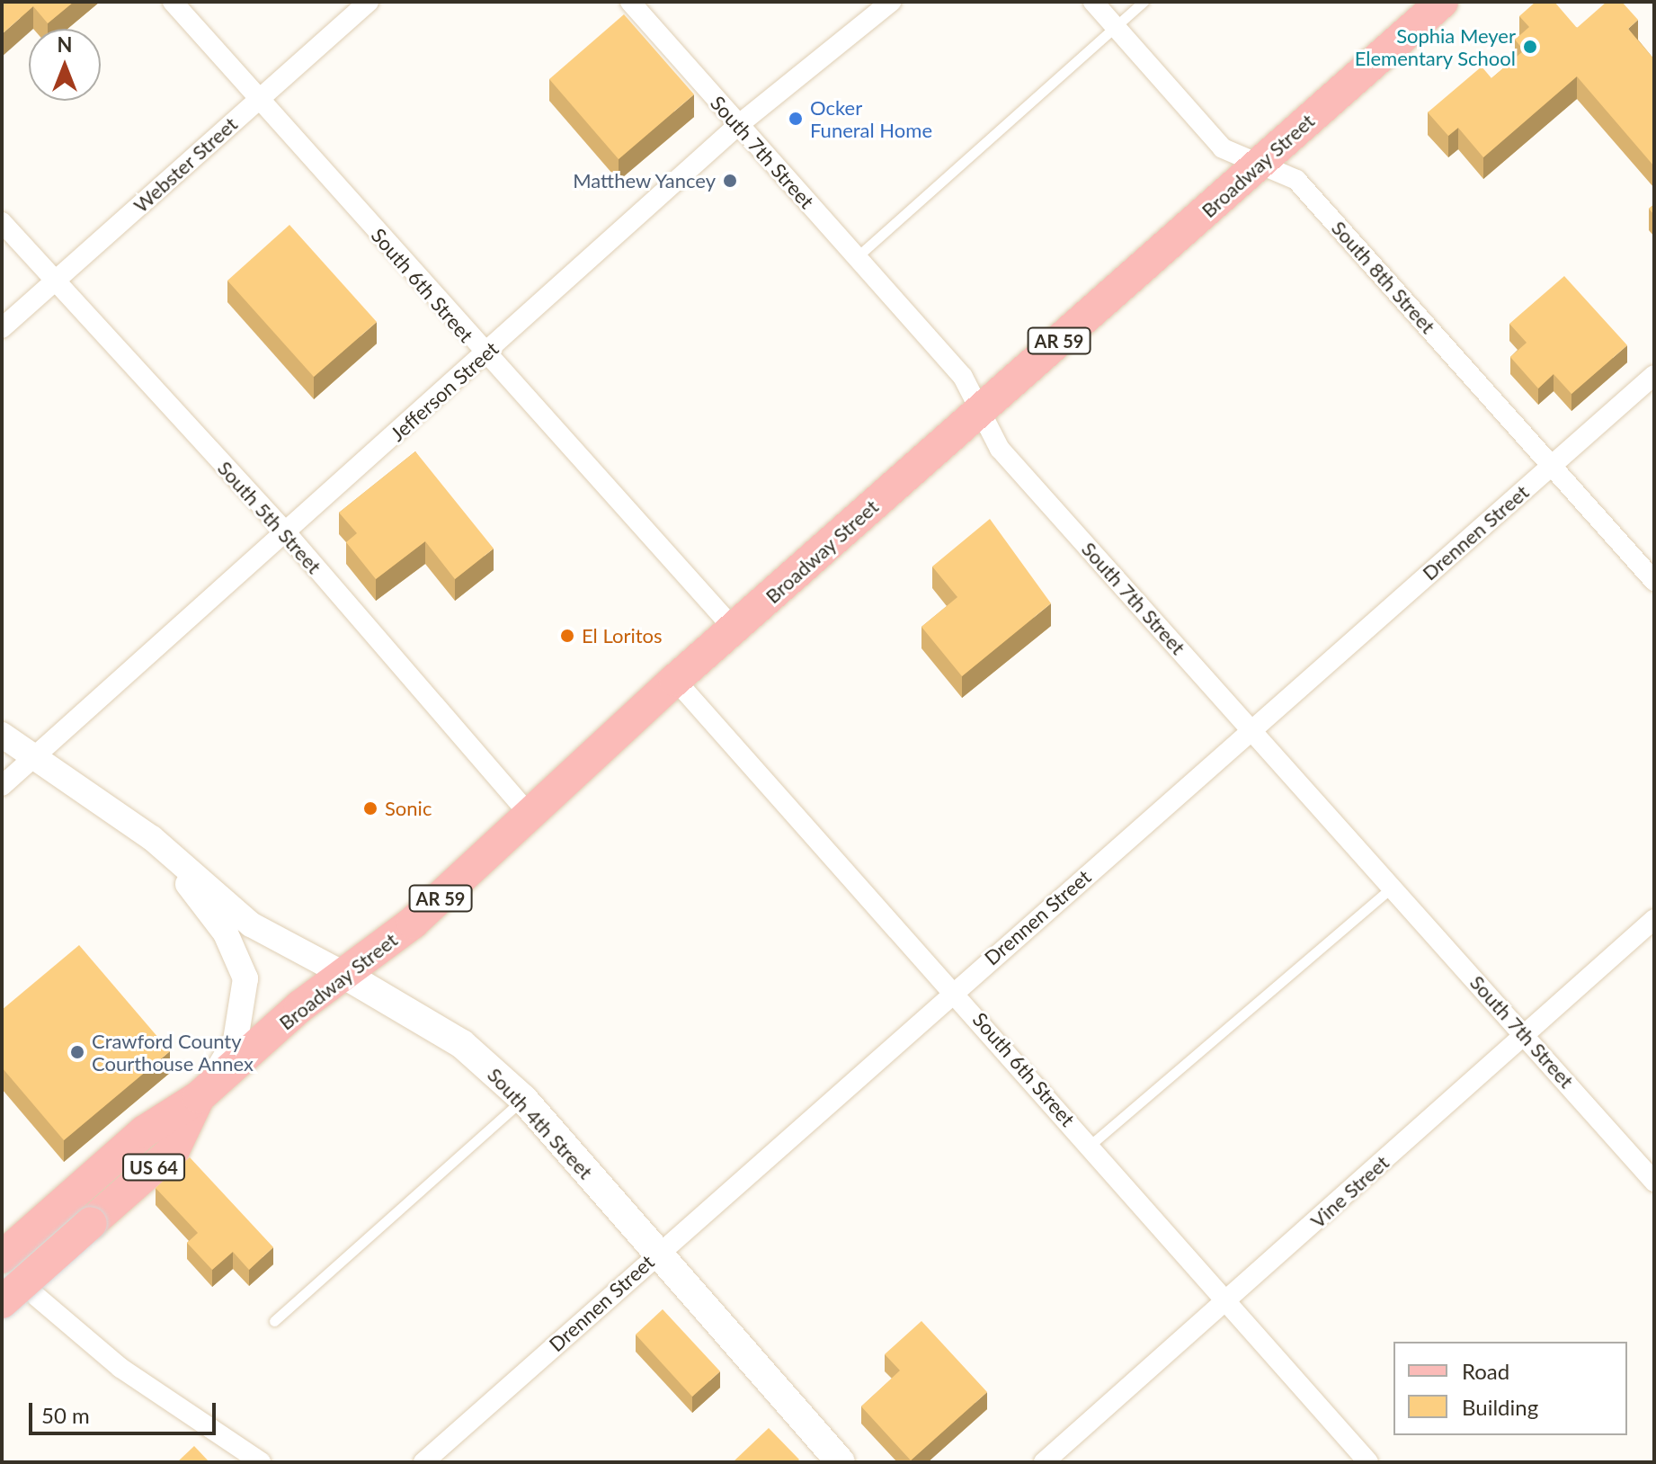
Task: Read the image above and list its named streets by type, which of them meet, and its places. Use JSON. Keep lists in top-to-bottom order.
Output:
{
  "streets": {
    "main road": [
      "Broadway Street",
      "AR 59",
      "South 4th Street",
      "US 64"
    ],
    "street": [
      "South 7th Street",
      "Webster Street",
      "South 8th Street",
      "South 6th Street",
      "Jefferson Street",
      "South 5th Street",
      "Drennen Street",
      "Vine Street"
    ]
  },
  "crossings": [
    ["South 7th Street", "Broadway Street"],
    ["South 7th Street", "Jefferson Street"],
    ["South 7th Street", "Drennen Street"],
    ["South 7th Street", "Vine Street"],
    ["Webster Street", "South 6th Street"],
    ["Webster Street", "South 5th Street"],
    ["Broadway Street", "South 8th Street"],
    ["Broadway Street", "South 6th Street"],
    ["Broadway Street", "South 5th Street"],
    ["Broadway Street", "South 4th Street"],
    ["South 8th Street", "Drennen Street"],
    ["South 6th Street", "Jefferson Street"],
    ["South 6th Street", "Drennen Street"],
    ["South 6th Street", "Vine Street"],
    ["Jefferson Street", "South 5th Street"],
    ["Jefferson Street", "South 4th Street"],
    ["Drennen Street", "South 4th Street"]
  ],
  "places": [
    "Sophia Meyer Elementary School",
    "Ocker Funeral Home",
    "Matthew Yancey",
    "El Loritos",
    "Sonic",
    "Crawford County Courthouse Annex"
  ],
  "legend": ["Road", "Building"],
  "scale_bar": "50 m",
  "north": "top"
}
